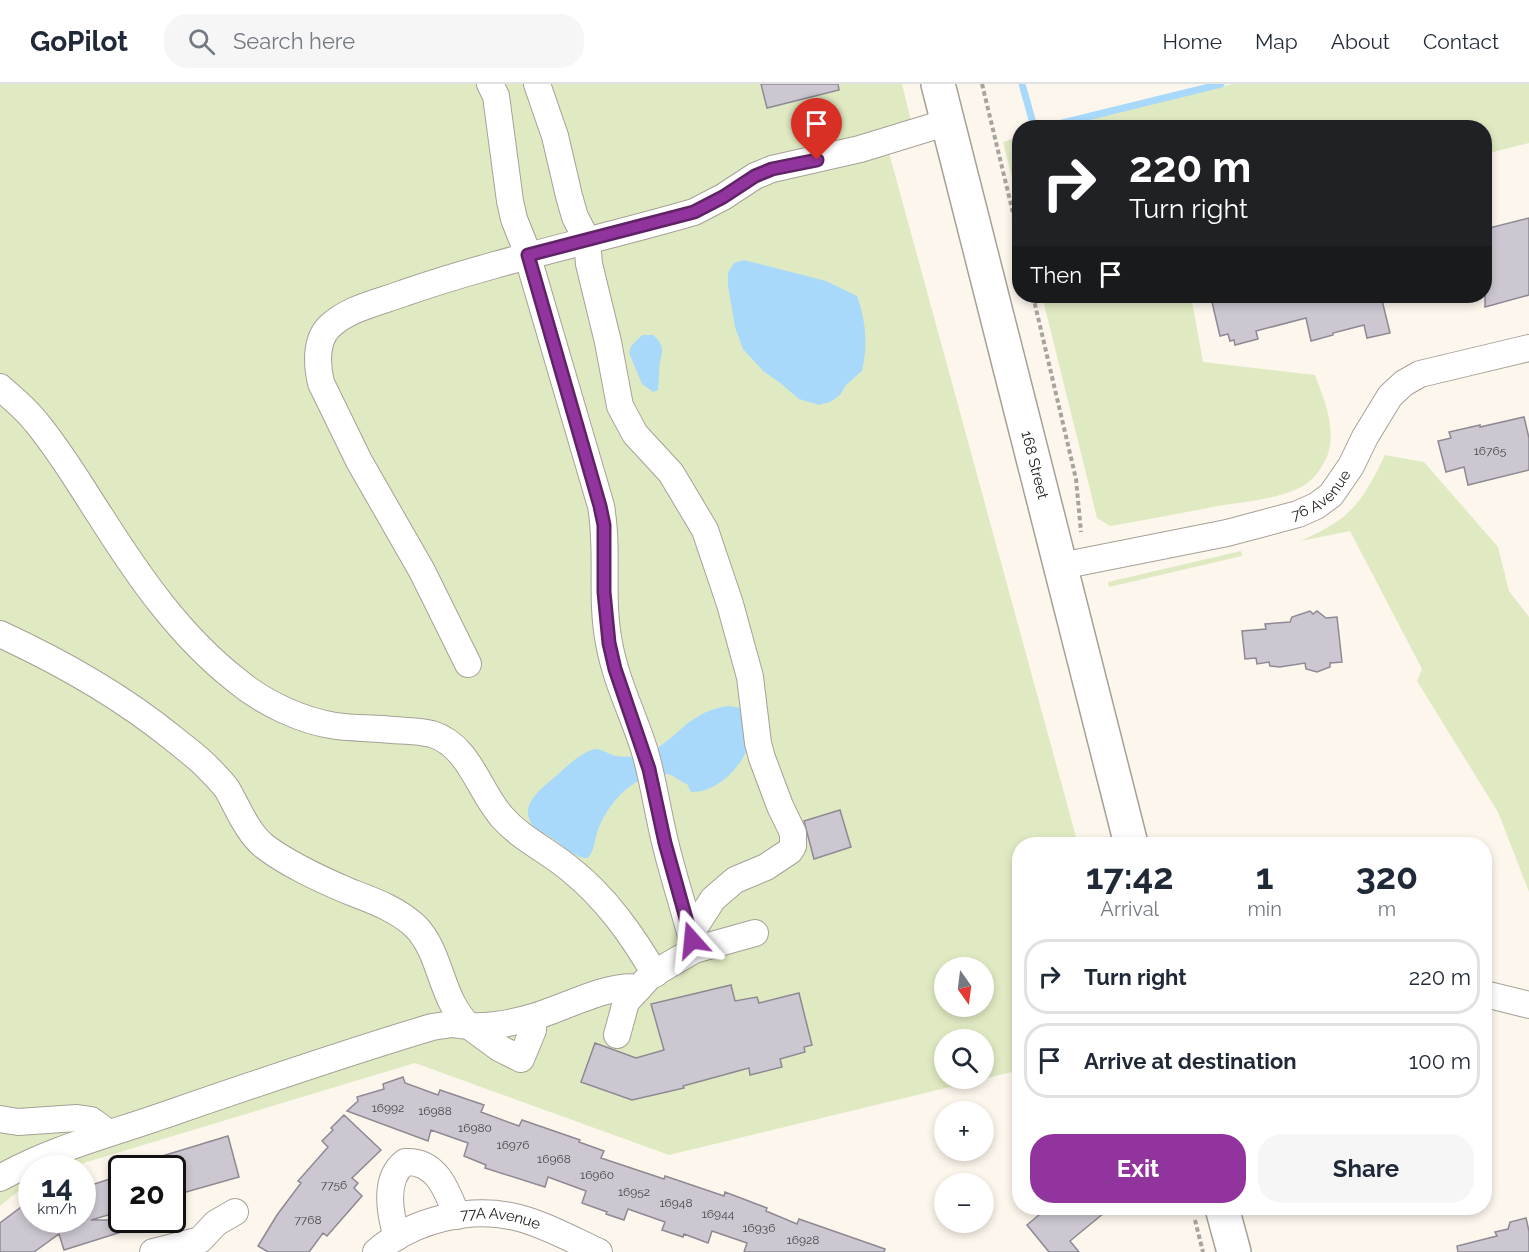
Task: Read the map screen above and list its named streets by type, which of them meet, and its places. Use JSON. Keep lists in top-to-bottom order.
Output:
{
  "streets": {
    "main road": ["168 Street"],
    "street": ["76 Avenue", "77A Avenue"]
  },
  "crossings": [
    ["168 Street", "76 Avenue"]
  ],
  "house_numbers": [
    "16765",
    "16992",
    "16988",
    "16980",
    "16976",
    "16968",
    "16960",
    "7756",
    "16952",
    "16948",
    "16944",
    "7768",
    "16936",
    "16928"
  ],
  "north": "bottom",
  "page": {
    "header": "GoPilot",
    "search": "Search here",
    "nav": [
      "Home",
      "Map",
      "About",
      "Contact"
    ],
    "turn": ["220 m", "Turn right"],
    "then": "Then",
    "eta": [
      "17:42",
      "Arrival",
      "1",
      "min",
      "320",
      "m"
    ],
    "list": [
      {
        "name": "Turn right",
        "value": "220 m"
      },
      {
        "name": "Arrive at destination",
        "value": "100 m"
      }
    ],
    "map_buttons": ["+", "−"],
    "buttons": ["Exit", "Share"],
    "speed": "14 km/h",
    "limit": "20"
  }
}
